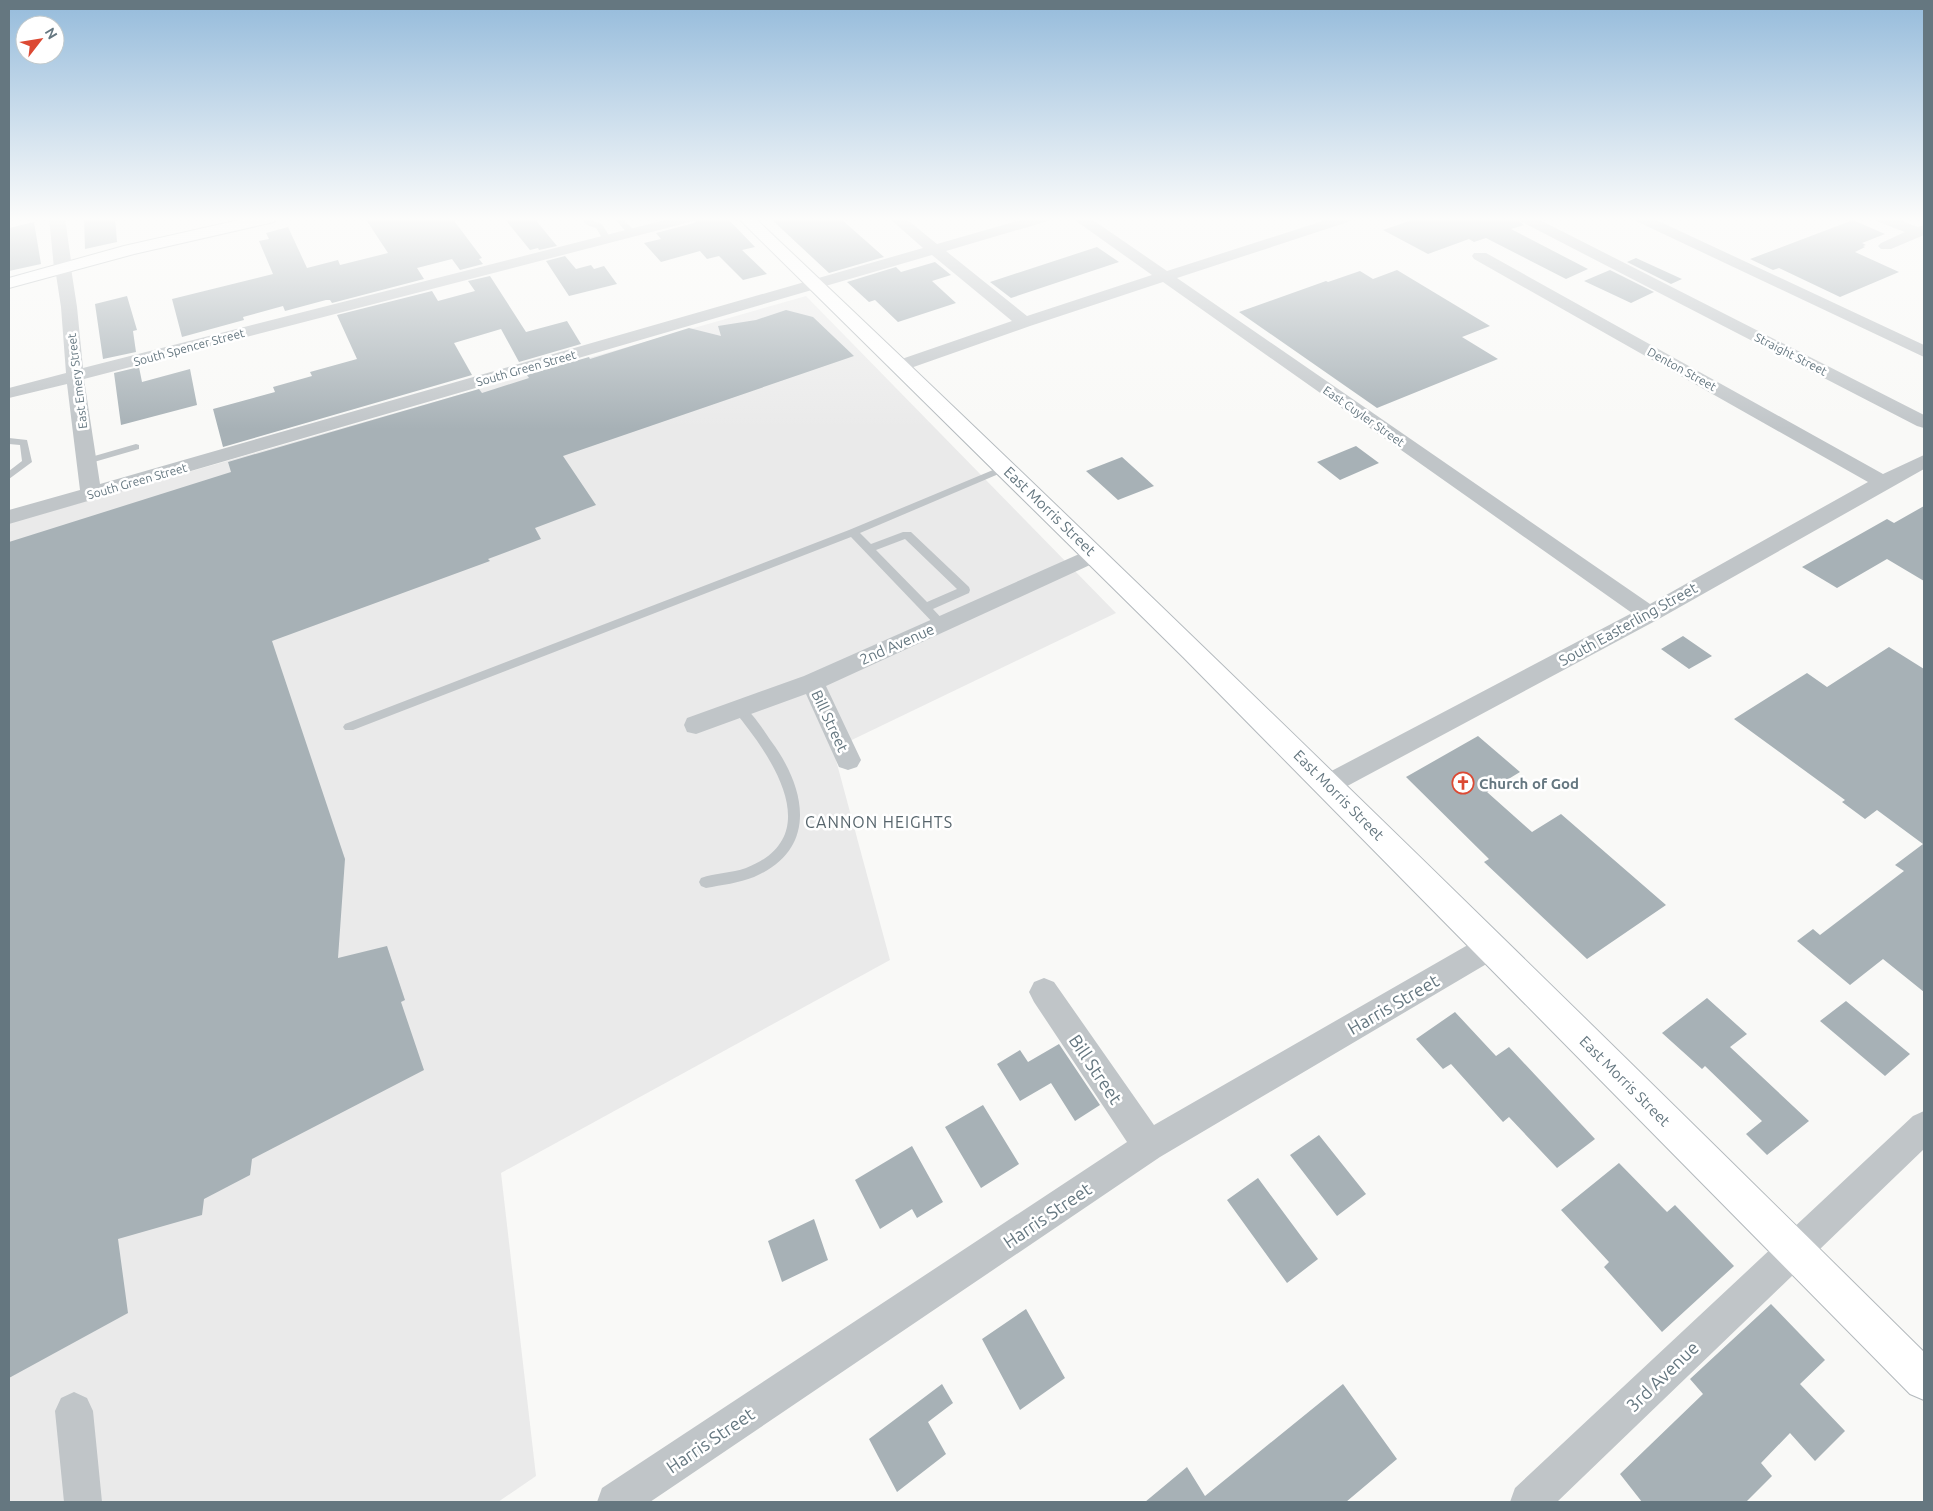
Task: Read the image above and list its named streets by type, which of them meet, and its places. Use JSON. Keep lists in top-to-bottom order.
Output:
{
  "streets": {
    "main road": ["East Morris Street"],
    "street": [
      "South Spencer Street",
      "Straight Street",
      "South Green Street",
      "Denton Street",
      "East Emery Street",
      "East Cuyler Street",
      "South Easterling Street",
      "2nd Avenue",
      "Bill Street",
      "Harris Street",
      "3rd Avenue"
    ]
  },
  "crossings": [
    ["South Spencer Street", "East Emery Street"],
    ["South Green Street", "East Emery Street"],
    ["Denton Street", "South Easterling Street"],
    ["East Cuyler Street", "South Easterling Street"],
    ["East Morris Street", "South Easterling Street"],
    ["East Morris Street", "2nd Avenue"],
    ["East Morris Street", "Harris Street"],
    ["East Morris Street", "3rd Avenue"],
    ["2nd Avenue", "Bill Street"],
    ["Bill Street", "Harris Street"]
  ],
  "districts": ["CANNON HEIGHTS"],
  "places": {
    "church": ["Church of God"]
  },
  "north": "top right"
}
